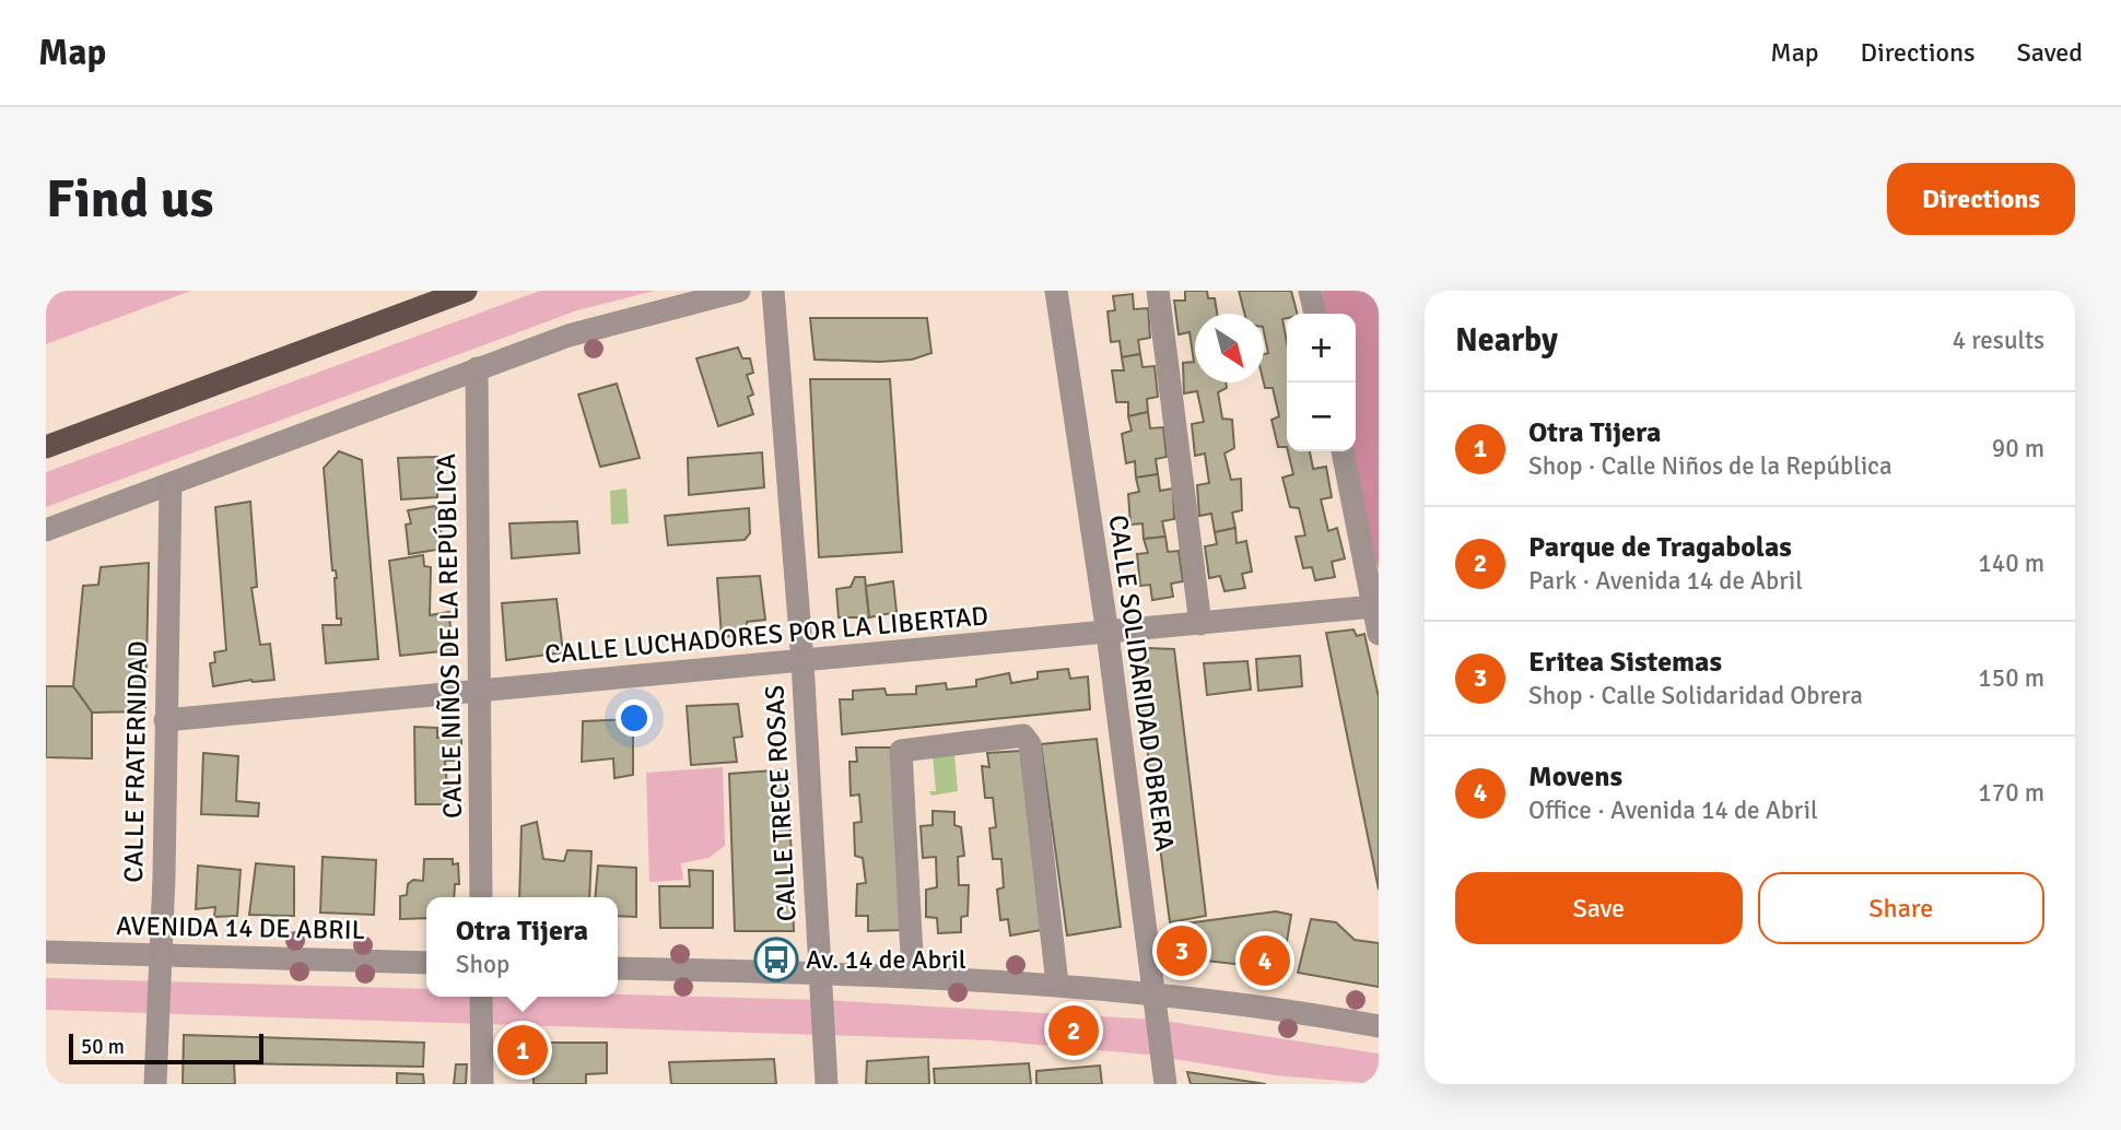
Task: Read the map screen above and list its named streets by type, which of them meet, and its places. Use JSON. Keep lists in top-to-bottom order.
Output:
{
  "streets": {
    "street": [
      "CALLE LUCHADORES POR LA LIBERTAD",
      "CALLE NIÑOS DE LA REPÚBLICA",
      "CALLE SOLIDARIDAD OBRERA",
      "CALLE FRATERNIDAD",
      "CALLE TRECE ROSAS",
      "AVENIDA 14 DE ABRIL"
    ]
  },
  "crossings": [
    ["CALLE LUCHADORES POR LA LIBERTAD", "CALLE NIÑOS DE LA REPÚBLICA"],
    ["CALLE LUCHADORES POR LA LIBERTAD", "CALLE SOLIDARIDAD OBRERA"],
    ["CALLE LUCHADORES POR LA LIBERTAD", "CALLE FRATERNIDAD"],
    ["CALLE LUCHADORES POR LA LIBERTAD", "CALLE TRECE ROSAS"],
    ["CALLE FRATERNIDAD", "AVENIDA 14 DE ABRIL"]
  ],
  "places": {
    "bus stop": ["Av. 14 de Abril"]
  },
  "scale_bar": "50 m",
  "north": "bottom right",
  "page": {
    "header": "Map",
    "nav": ["Map", "Directions", "Saved"],
    "buttons": [
      "Directions",
      ["Save", "Share"]
    ],
    "title": "Find us",
    "heading": ["Nearby", "4 results"],
    "map_buttons": ["+", "−"],
    "list": [
      {
        "mark": "1",
        "name": "Otra Tijera",
        "note": "Shop · Calle Niños de la República",
        "value": "90 m"
      },
      {
        "mark": "2",
        "name": "Parque de Tragabolas",
        "note": "Park · Avenida 14 de Abril",
        "value": "140 m"
      },
      {
        "mark": "3",
        "name": "Eritea Sistemas",
        "note": "Shop · Calle Solidaridad Obrera",
        "value": "150 m"
      },
      {
        "mark": "4",
        "name": "Movens",
        "note": "Office · Avenida 14 de Abril",
        "value": "170 m"
      }
    ],
    "popup": ["Otra Tijera", "Shop"],
    "pins": [
      "3",
      "4",
      "2",
      "1"
    ],
    "scale": "50 m"
  }
}
